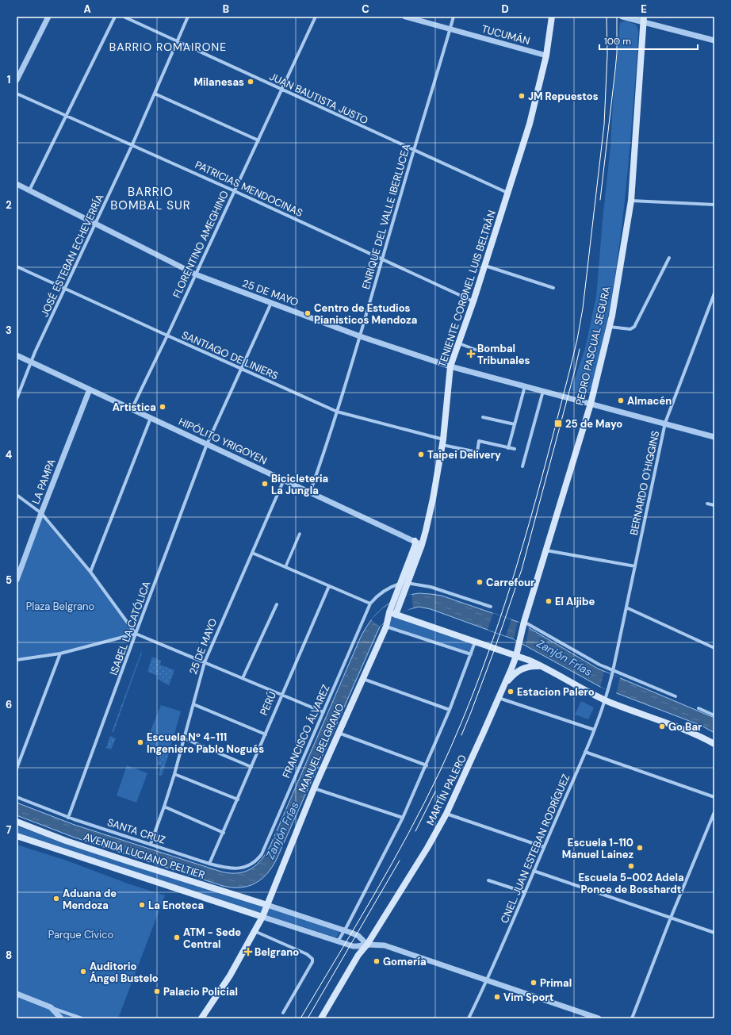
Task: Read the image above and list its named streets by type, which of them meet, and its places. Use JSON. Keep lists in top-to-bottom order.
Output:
{
  "streets": {
    "main road": [
      "TENIENTE CORONEL LUIS BELTRÁN",
      "PEDRO PASCUAL SEGURA",
      "MANUEL BELGRANO",
      "MARTÍN PALERO",
      "AVENIDA LUCIANO PELTIER"
    ],
    "street": [
      "TUCUMÁN",
      "JUAN BAUTISTA JUSTO",
      "PATRICIAS MENDOCINAS",
      "ENRIQUE DEL VALLE IBERLUCEA",
      "FLORENTINO AMEGHINO",
      "JOSÉ ESTEBAN ECHEVERRÍA",
      "25 DE MAYO",
      "SANTIAGO DE LINIERS",
      "HIPÓLITO YRIGOYEN",
      "LA PAMPA",
      "BERNARDO O'HIGGINS",
      "ISABEL LA CATÓLICA",
      "PERÚ",
      "FRANCISCO ÁLVAREZ",
      "SANTA CRUZ",
      "CNEL. JUAN ESTEBAN RODRÍGUEZ"
    ]
  },
  "crossings": [
    ["TUCUMÁN", "ENRIQUE DEL VALLE IBERLUCEA"],
    ["TUCUMÁN", "TENIENTE CORONEL LUIS BELTRÁN"],
    ["JUAN BAUTISTA JUSTO", "ENRIQUE DEL VALLE IBERLUCEA"],
    ["JUAN BAUTISTA JUSTO", "FLORENTINO AMEGHINO"],
    ["JUAN BAUTISTA JUSTO", "JOSÉ ESTEBAN ECHEVERRÍA"],
    ["JUAN BAUTISTA JUSTO", "TENIENTE CORONEL LUIS BELTRÁN"],
    ["PATRICIAS MENDOCINAS", "ENRIQUE DEL VALLE IBERLUCEA"],
    ["PATRICIAS MENDOCINAS", "FLORENTINO AMEGHINO"],
    ["PATRICIAS MENDOCINAS", "JOSÉ ESTEBAN ECHEVERRÍA"],
    ["PATRICIAS MENDOCINAS", "TENIENTE CORONEL LUIS BELTRÁN"],
    ["ENRIQUE DEL VALLE IBERLUCEA", "25 DE MAYO"],
    ["ENRIQUE DEL VALLE IBERLUCEA", "SANTIAGO DE LINIERS"],
    ["ENRIQUE DEL VALLE IBERLUCEA", "HIPÓLITO YRIGOYEN"],
    ["FLORENTINO AMEGHINO", "25 DE MAYO"],
    ["FLORENTINO AMEGHINO", "SANTIAGO DE LINIERS"],
    ["FLORENTINO AMEGHINO", "HIPÓLITO YRIGOYEN"],
    ["JOSÉ ESTEBAN ECHEVERRÍA", "25 DE MAYO"],
    ["JOSÉ ESTEBAN ECHEVERRÍA", "SANTIAGO DE LINIERS"],
    ["JOSÉ ESTEBAN ECHEVERRÍA", "HIPÓLITO YRIGOYEN"],
    ["TENIENTE CORONEL LUIS BELTRÁN", "25 DE MAYO"],
    ["TENIENTE CORONEL LUIS BELTRÁN", "SANTIAGO DE LINIERS"],
    ["TENIENTE CORONEL LUIS BELTRÁN", "HIPÓLITO YRIGOYEN"],
    ["TENIENTE CORONEL LUIS BELTRÁN", "MANUEL BELGRANO"],
    ["25 DE MAYO", "PEDRO PASCUAL SEGURA"],
    ["25 DE MAYO", "HIPÓLITO YRIGOYEN"],
    ["25 DE MAYO", "BERNARDO O'HIGGINS"],
    ["25 DE MAYO", "ISABEL LA CATÓLICA"],
    ["25 DE MAYO", "SANTA CRUZ"],
    ["PEDRO PASCUAL SEGURA", "MARTÍN PALERO"],
    ["SANTIAGO DE LINIERS", "ISABEL LA CATÓLICA"],
    ["HIPÓLITO YRIGOYEN", "LA PAMPA"],
    ["HIPÓLITO YRIGOYEN", "ISABEL LA CATÓLICA"],
    ["BERNARDO O'HIGGINS", "CNEL. JUAN ESTEBAN RODRÍGUEZ"],
    ["ISABEL LA CATÓLICA", "SANTA CRUZ"],
    ["PERÚ", "SANTA CRUZ"],
    ["FRANCISCO ÁLVAREZ", "SANTA CRUZ"],
    ["MANUEL BELGRANO", "AVENIDA LUCIANO PELTIER"]
  ],
  "districts": ["BARRIO ROMAIRONE", "BARRIO BOMBAL SUR"],
  "water": ["Zanjón Frías"],
  "parks": ["Plaza Belgrano", "Parque Cívico"],
  "places": {
    "other": [
      "Milanesas",
      "JM Repuestos",
      "Centro de Estudios Pianisticos Mendoza",
      "Almacén",
      "Artistica",
      "Taipei Delivery",
      "Bicicleteria La Jungla",
      "Carrefour",
      "El Aljibe",
      "Estacion Palero",
      "Go Bar",
      "Escuela Nº 4-111 Ingeniero Pablo Nogués",
      "Escuela 1-110 Manuel Lainez",
      "Escuela 5-002 Adela Ponce de Bosshardt",
      "Aduana de Mendoza",
      "La Enoteca",
      "ATM - Sede Central",
      "Gomería",
      "Auditorio Ángel Bustelo",
      "Primal",
      "Palacio Policial",
      "Vim Sport"
    ],
    "health": ["Bombal Tribunales", "Belgrano"],
    "transit": ["25 de Mayo"]
  },
  "scale_bar": "100 m",
  "grid": {
    "columns": [
      "A",
      "B",
      "C",
      "D",
      "E"
    ],
    "rows": [
      "1",
      "2",
      "3",
      "4",
      "5",
      "6",
      "7",
      "8"
    ]
  }
}
